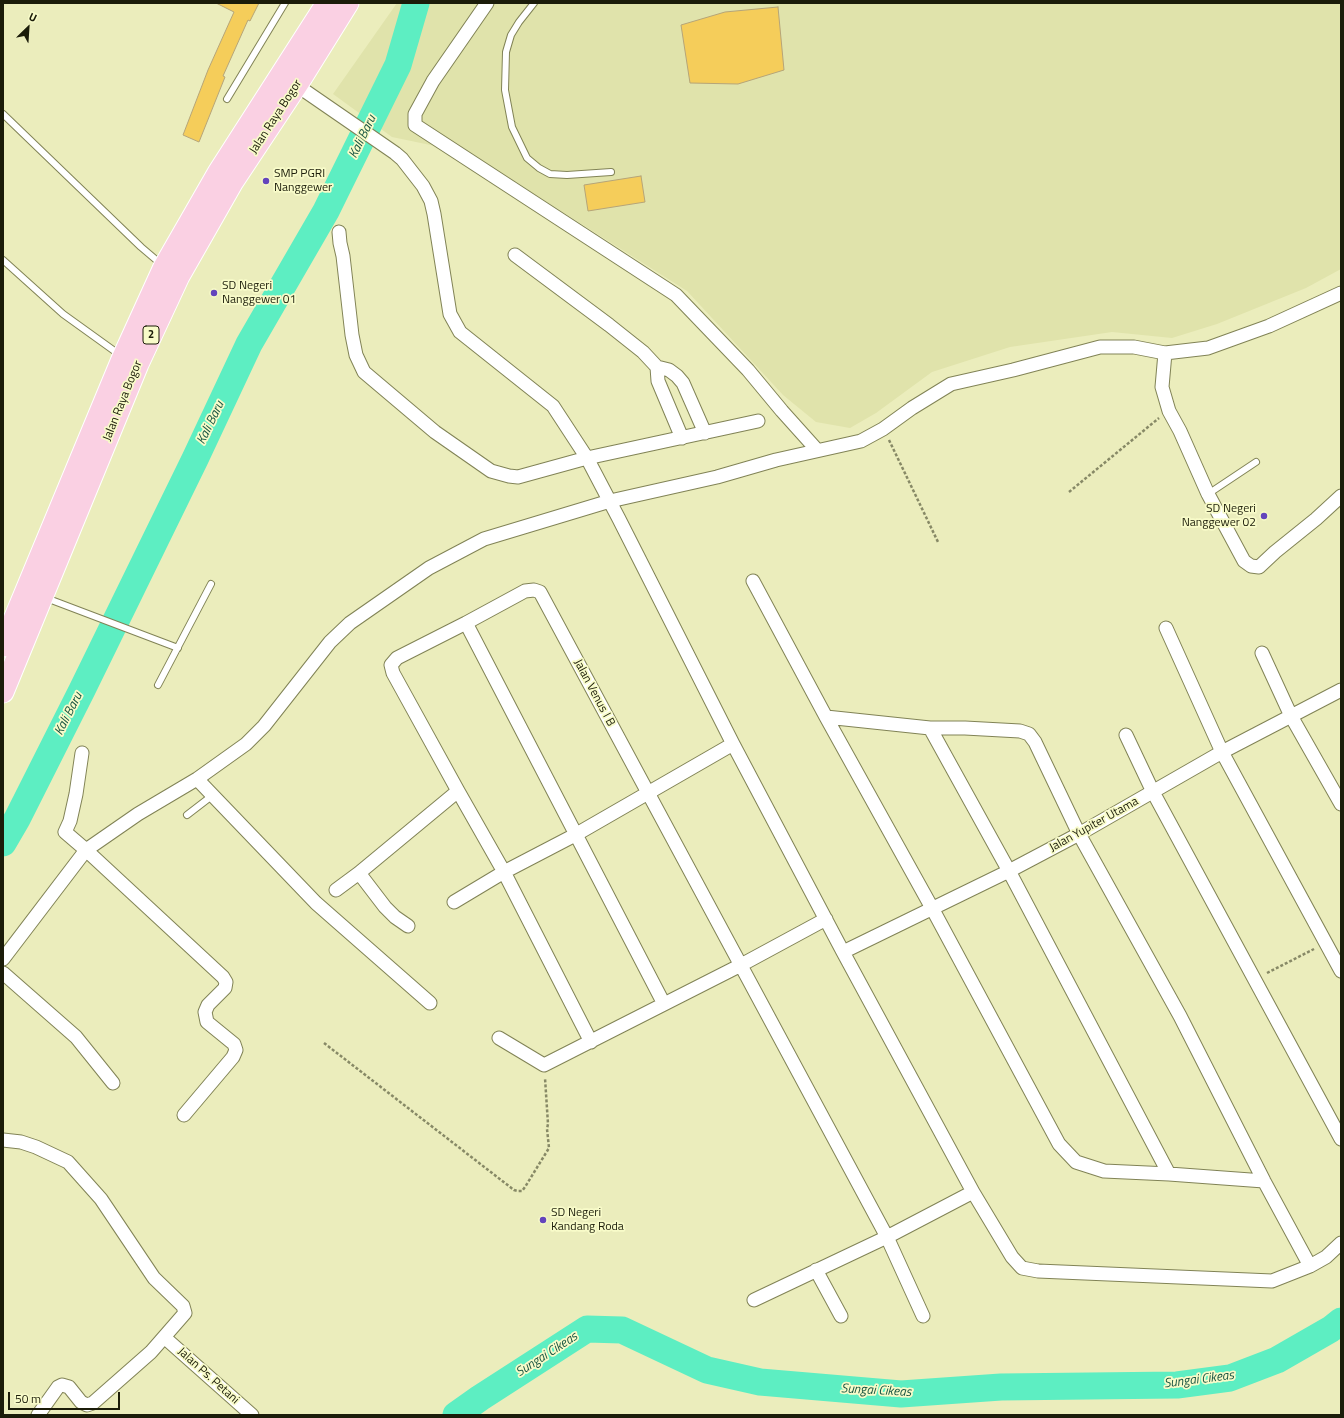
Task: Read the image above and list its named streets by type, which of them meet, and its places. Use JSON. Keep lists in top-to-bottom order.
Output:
{
  "streets": {
    "highway": ["Jalan Raya Bogor", "2"],
    "street": ["Jalan Venus I B", "Jalan Yupiter Utama", "Jalan Ps. Petani"]
  },
  "water": ["Kali Baru", "Sungai Cikeas"],
  "places": [
    "SMP PGRI Nanggewer",
    "SD Negeri Nanggewer 01",
    "SD Negeri Nanggewer 02",
    "SD Negeri Kandang Roda"
  ],
  "scale_bar": "50 m",
  "north": "top right"
}
